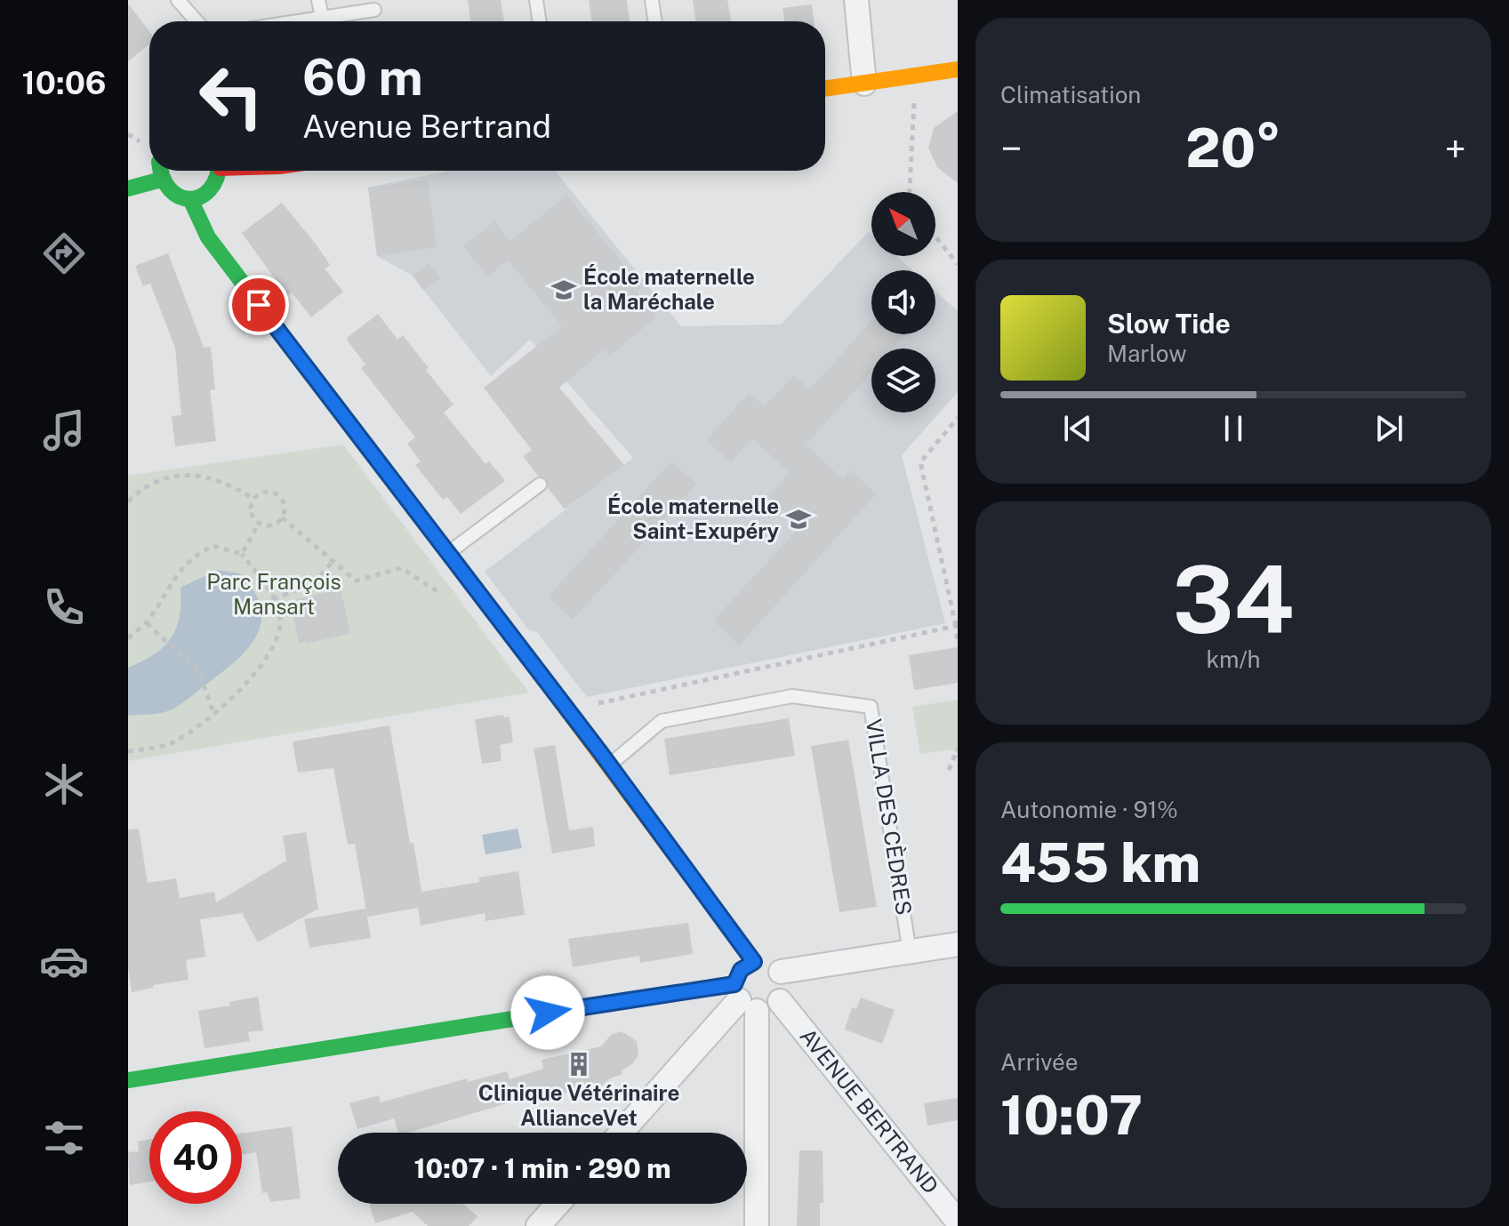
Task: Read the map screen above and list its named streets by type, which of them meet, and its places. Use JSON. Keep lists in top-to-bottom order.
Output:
{
  "streets": {
    "street": ["AVENUE BERTRAND"],
    "lane": ["VILLA DES CÈDRES"]
  },
  "parks": ["Parc François Mansart"],
  "places": {
    "school or university": ["École maternelle la Maréchale", "École maternelle Saint-Exupéry"],
    "building": ["Clinique Vétérinaire AllianceVet"]
  },
  "north": "top left",
  "page": {
    "tabs": "10:06",
    "tile": [
      "Climatisation",
      ["34", "km/h"],
      ["Autonomie · 91%", "455 km"],
      ["Arrivée", "10:07"]
    ],
    "turn": ["60 m", "Avenue Bertrand"],
    "heat": ["−", "20°", "+"],
    "song": ["Slow Tide", "Marlow"],
    "limit": "40",
    "trip": "10:07 · 1 min · 290 m"
  }
}
